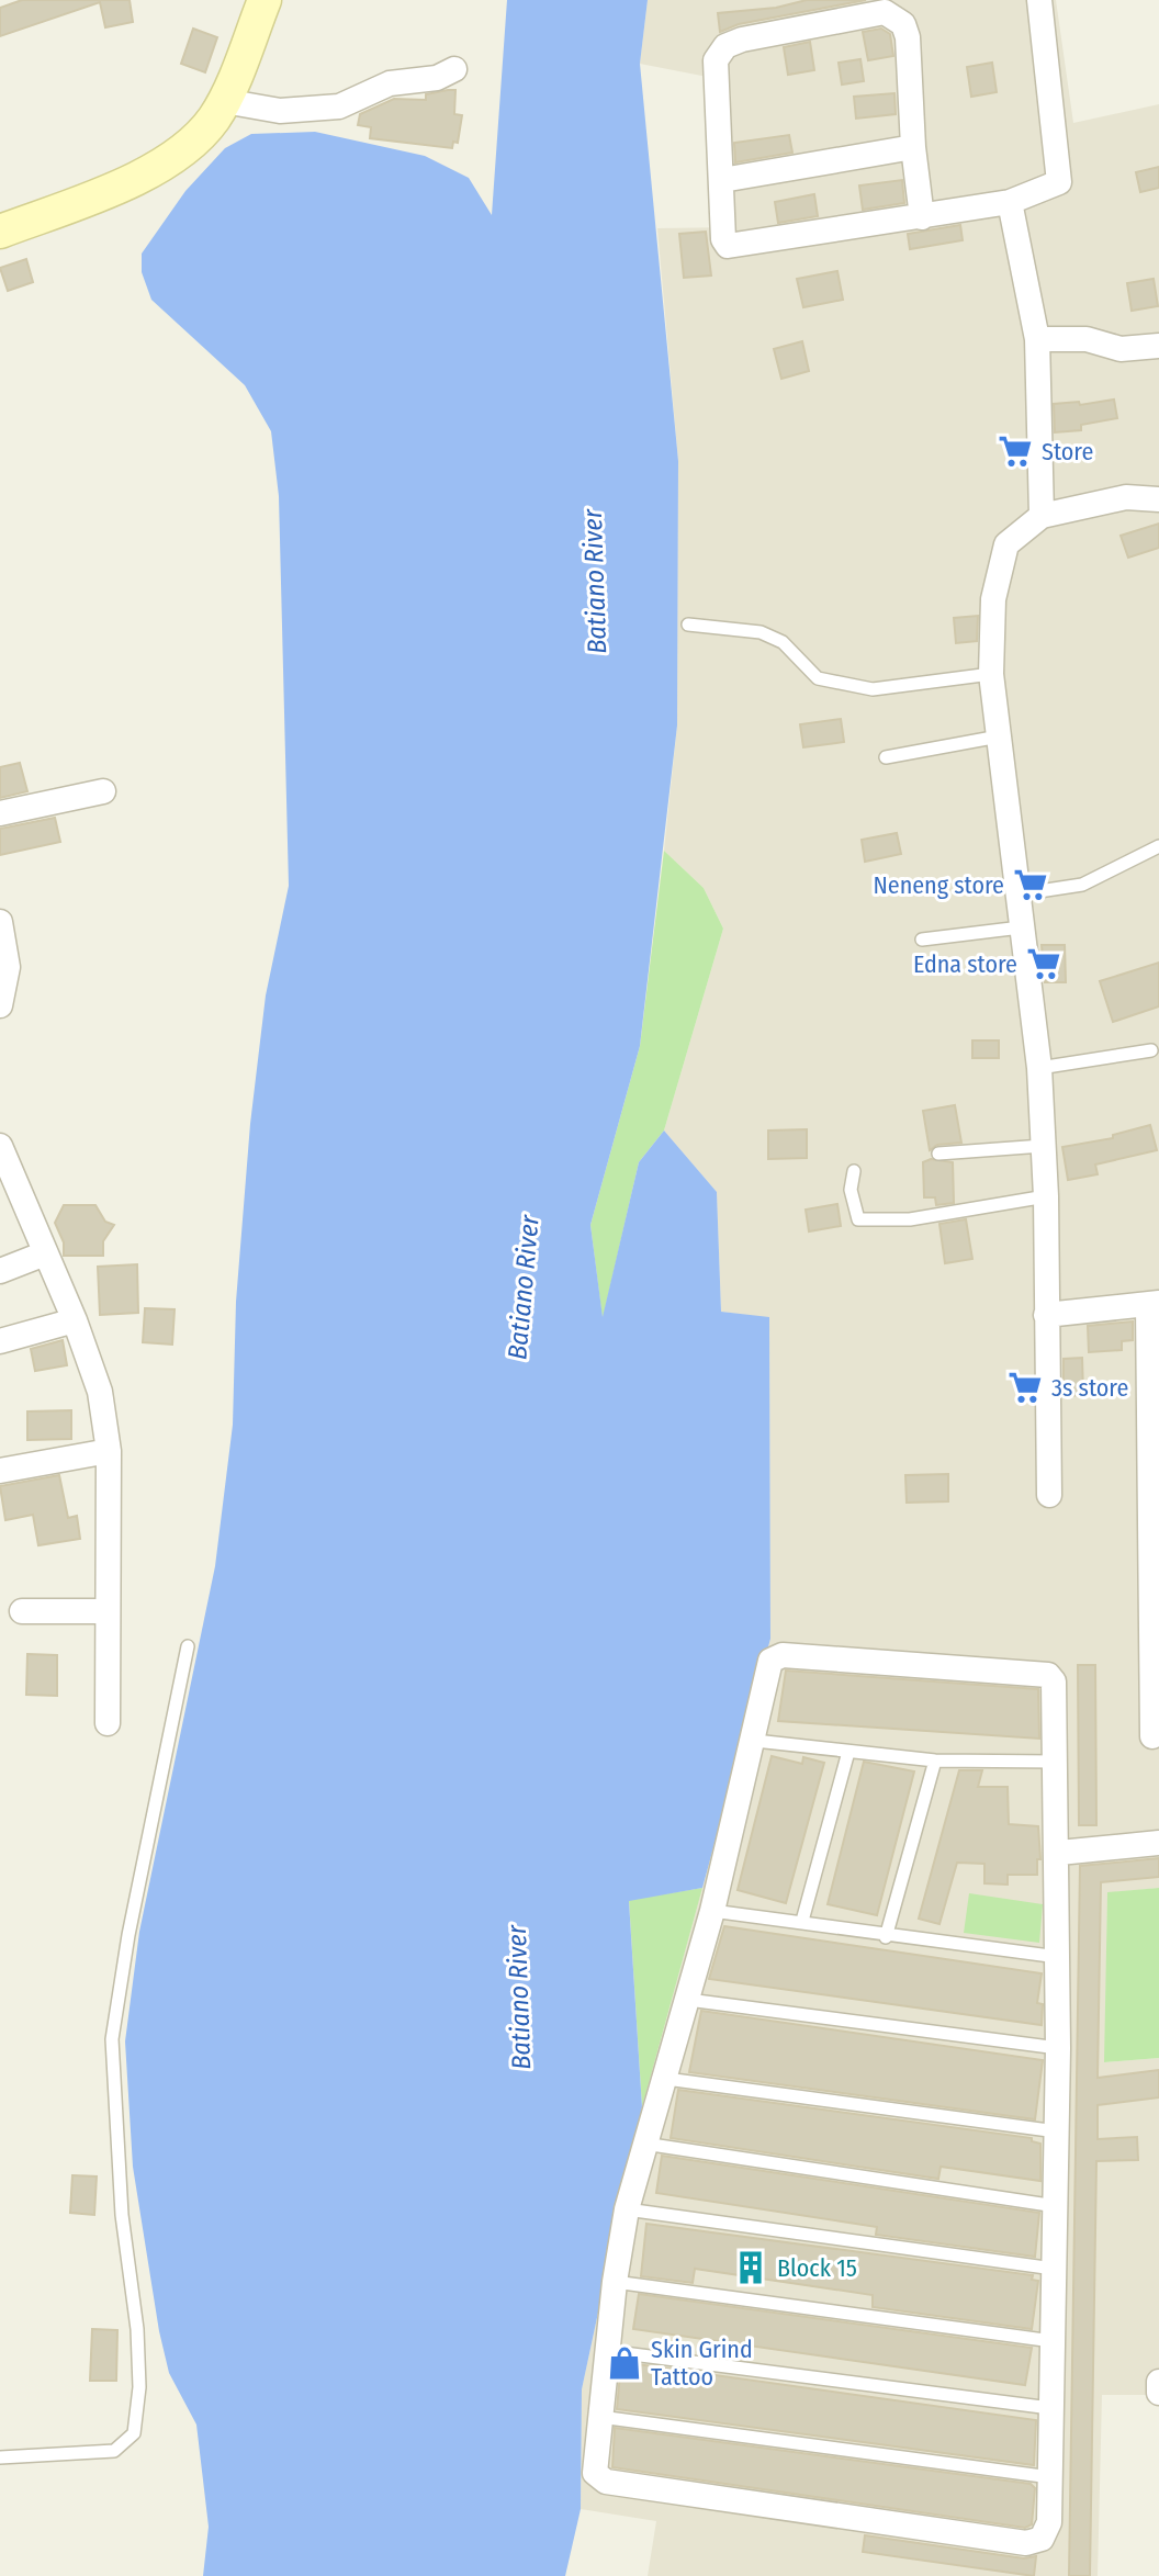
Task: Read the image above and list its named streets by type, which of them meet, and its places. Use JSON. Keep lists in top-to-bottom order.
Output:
{
  "water": ["Batiano River"],
  "places": {
    "supermarket": [
      "Store",
      "Neneng store",
      "Edna store",
      "3s store"
    ],
    "building": ["Block 15"],
    "shop": ["Skin Grind Tattoo"]
  }
}
